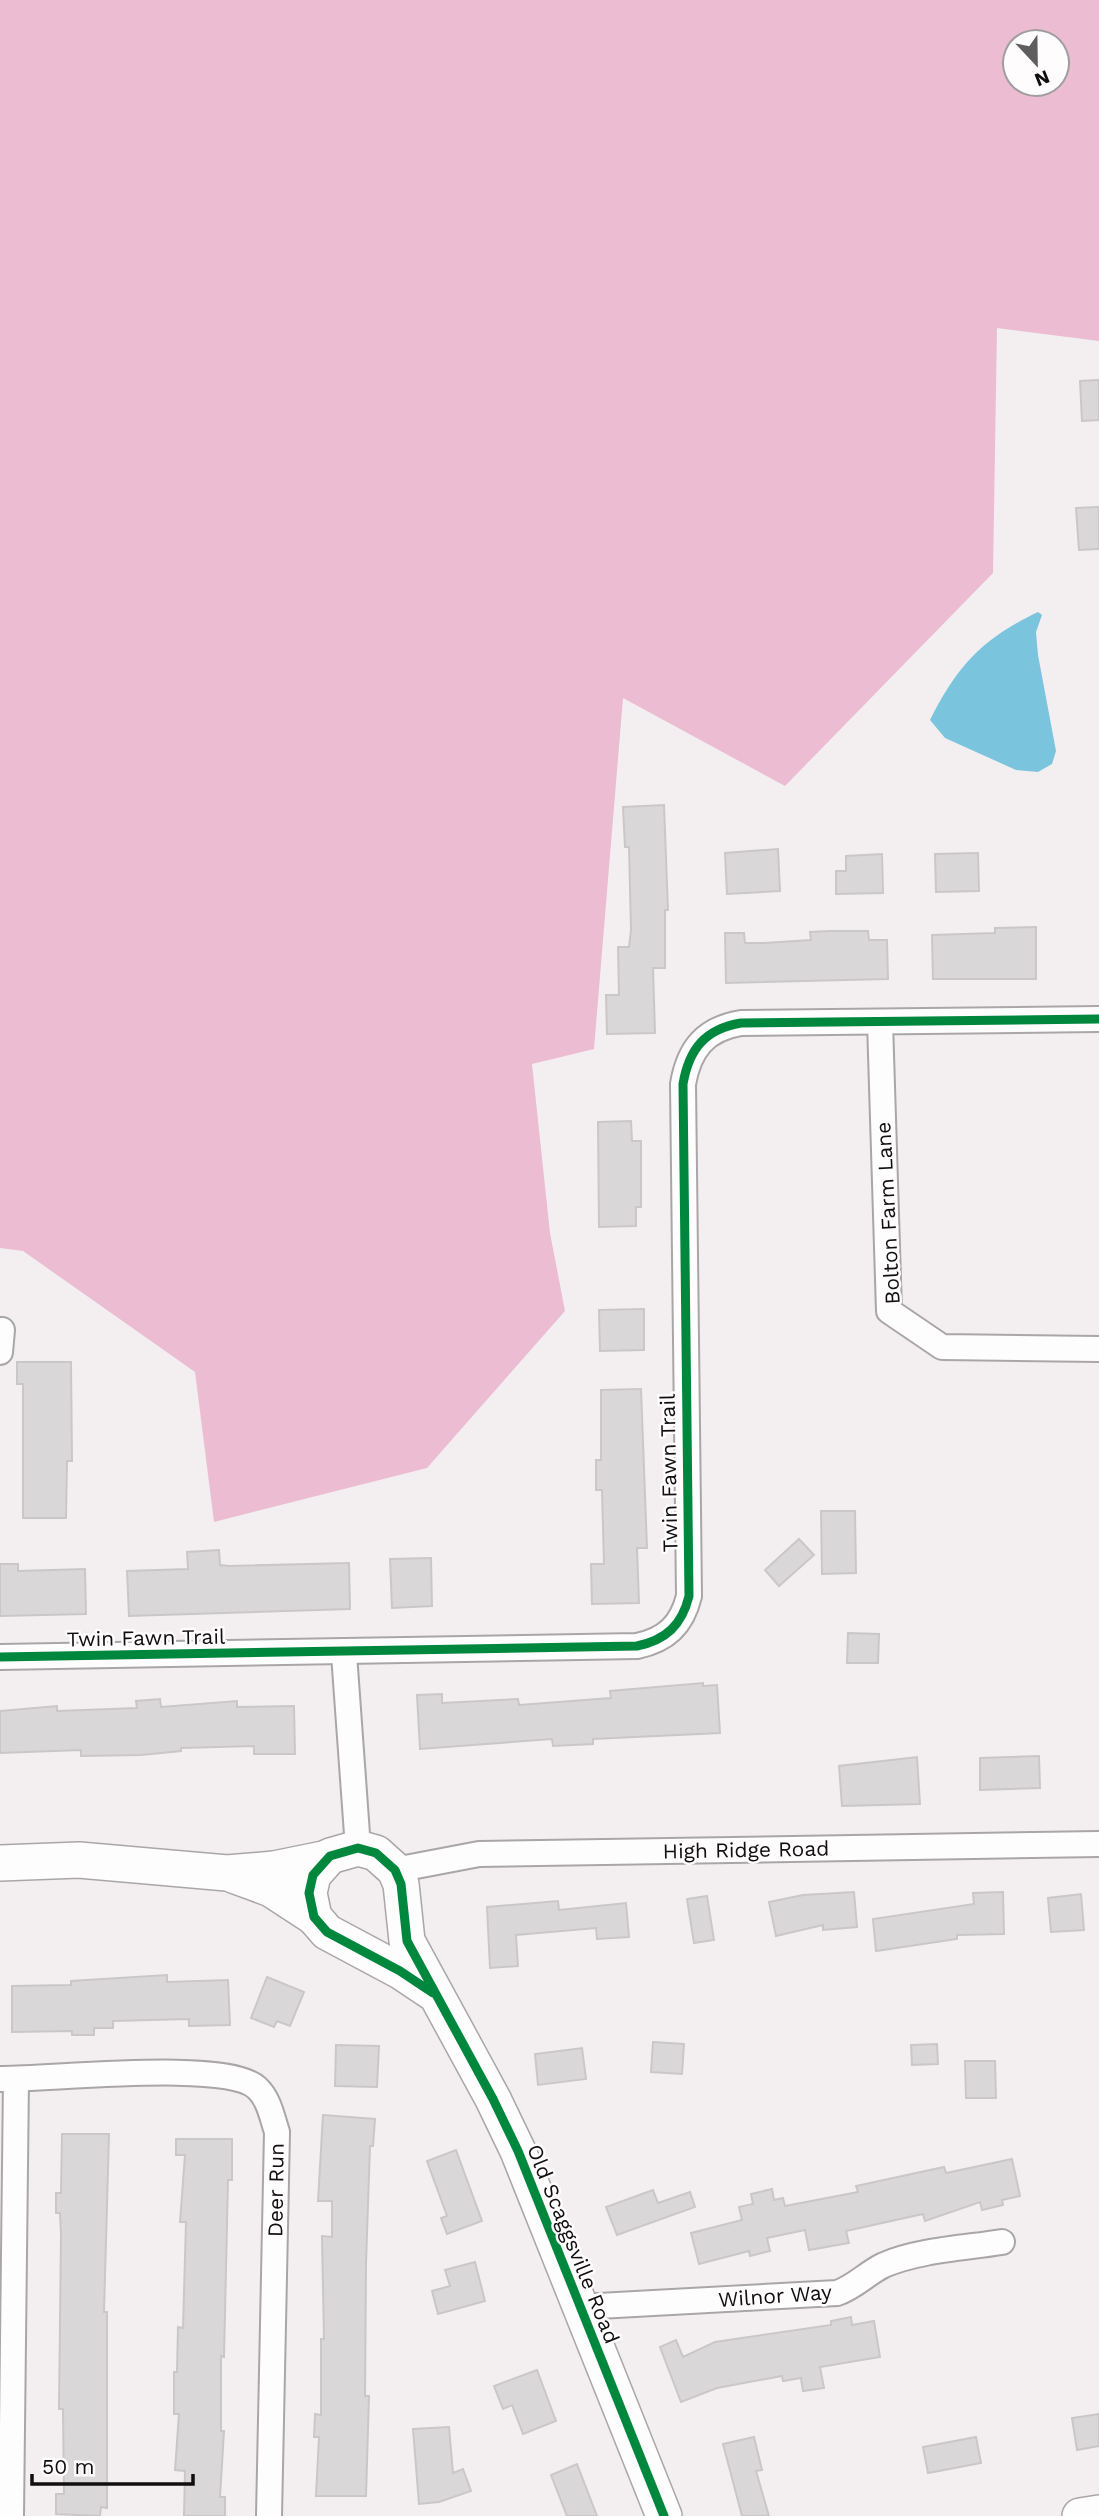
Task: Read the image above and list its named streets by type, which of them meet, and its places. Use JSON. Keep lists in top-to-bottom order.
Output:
{
  "streets": {
    "street": [
      "Bolton Farm Lane",
      "Twin Fawn Trail",
      "High Ridge Road",
      "Deer Run",
      "Old Scaggsville Road",
      "Wilnor Way"
    ]
  },
  "crossings": [
    ["Bolton Farm Lane", "Twin Fawn Trail"],
    ["High Ridge Road", "Old Scaggsville Road"],
    ["Old Scaggsville Road", "Wilnor Way"]
  ],
  "scale_bar": "50 m",
  "north": "bottom"
}
